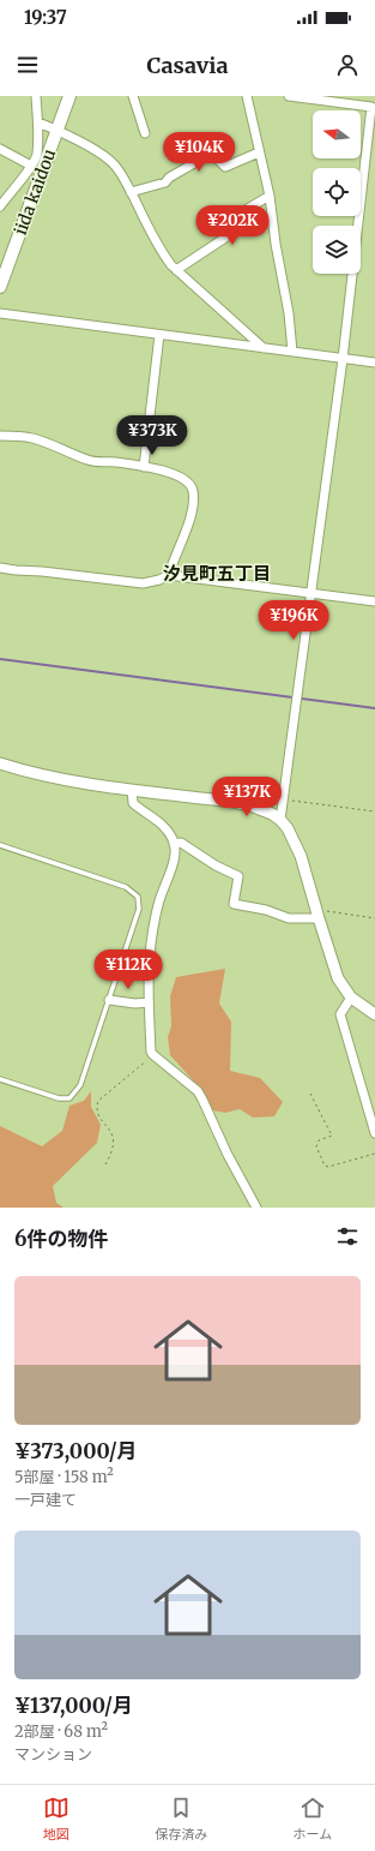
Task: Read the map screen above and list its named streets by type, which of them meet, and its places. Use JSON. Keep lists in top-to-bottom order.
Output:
{
  "streets": {
    "main road": ["iida kaidou"]
  },
  "districts": ["汐見町五丁目"],
  "north": "left",
  "page": {
    "status": "19:37",
    "header": "Casavia",
    "price": [
      "¥104K",
      "¥202K",
      "¥373K",
      "¥196K",
      "¥137K",
      "¥112K"
    ],
    "heading": "6件の物件",
    "list": [
      {
        "name": "¥373,000/月",
        "note": "5部屋 · 158 m² · 一戸建て"
      },
      {
        "name": "¥137,000/月",
        "note": "2部屋 · 68 m² · マンション"
      }
    ],
    "tabs": ["地図", "保存済み", "ホーム"]
  }
}
